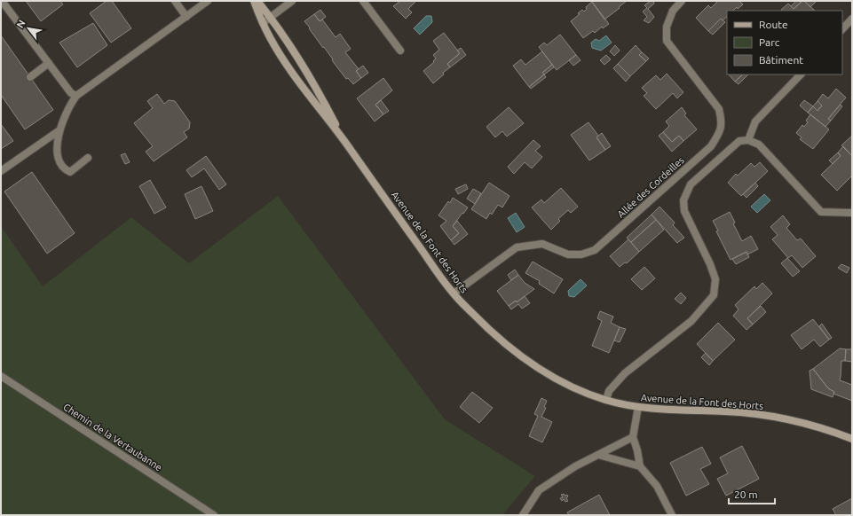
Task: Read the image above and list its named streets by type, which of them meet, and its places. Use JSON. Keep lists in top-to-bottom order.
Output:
{
  "streets": {
    "main road": ["Avenue de la Font des Horts"],
    "street": ["Allée des Cordeilles", "Chemin de la Vertaubanne"]
  },
  "crossings": [
    ["Allée des Cordeilles", "Avenue de la Font des Horts"]
  ],
  "legend": ["Route", "Parc", "Bâtiment"],
  "scale_bar": "20 m",
  "north": "top left"
}
